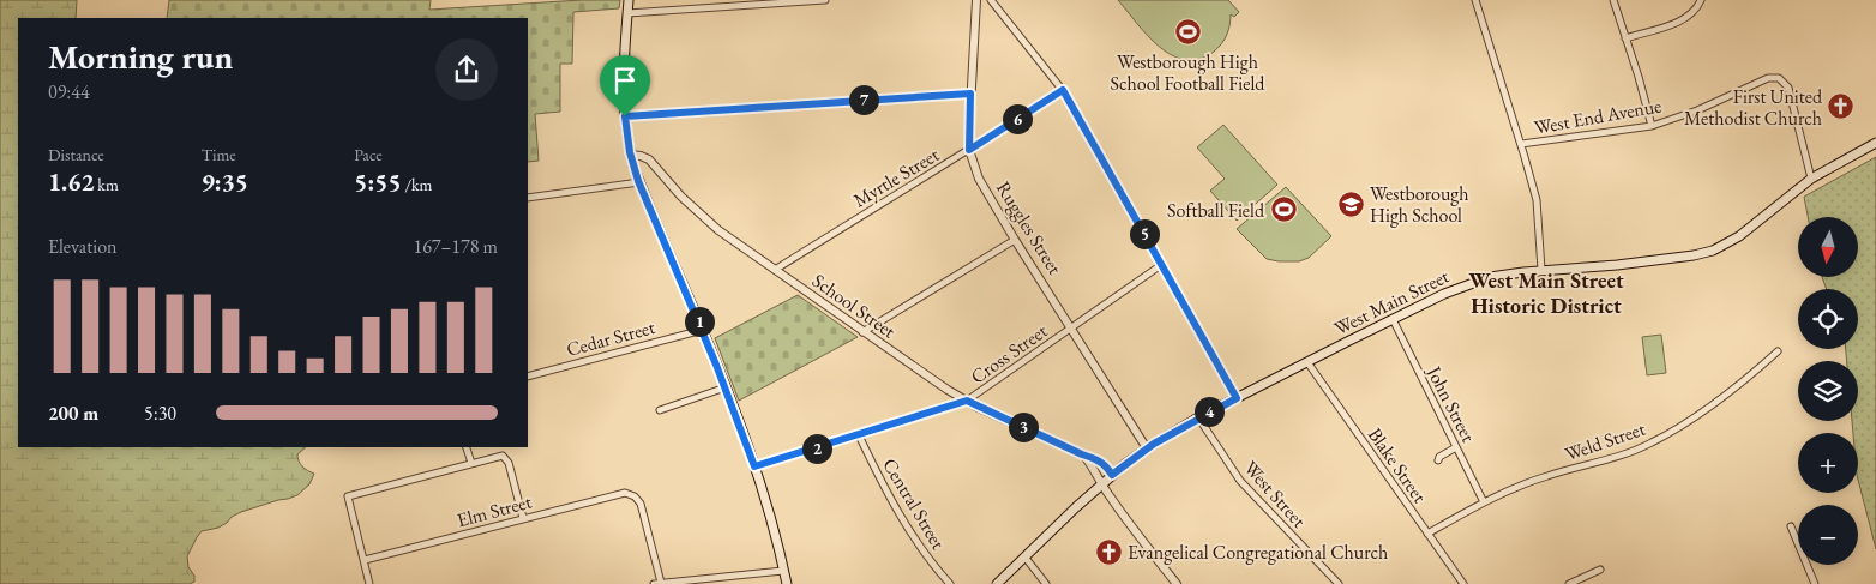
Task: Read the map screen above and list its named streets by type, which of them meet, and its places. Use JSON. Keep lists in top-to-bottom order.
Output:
{
  "streets": {
    "main road": ["West Main Street"],
    "street": [
      "West End Avenue",
      "Myrtle Street",
      "Ruggles Street",
      "School Street",
      "Cedar Street",
      "Cross Street",
      "John Street",
      "Weld Street",
      "Blake Street",
      "West Street",
      "Central Street",
      "Elm Street"
    ]
  },
  "crossings": [
    ["West End Avenue", "West Main Street"],
    ["Myrtle Street", "Ruggles Street"],
    ["Myrtle Street", "School Street"],
    ["Ruggles Street", "West Main Street"],
    ["Ruggles Street", "Cross Street"],
    ["West Main Street", "School Street"],
    ["West Main Street", "John Street"],
    ["West Main Street", "Blake Street"],
    ["West Main Street", "West Street"],
    ["School Street", "Cross Street"],
    ["Cross Street", "Central Street"],
    ["John Street", "Weld Street"],
    ["Weld Street", "Blake Street"]
  ],
  "districts": ["West Main Street Historic District"],
  "places": {
    "sports": ["Westborough High School Football Field", "Softball Field"],
    "church": ["First United Methodist Church", "Evangelical Congregational Church"],
    "school or university": ["Westborough High School"]
  },
  "north": "bottom",
  "page": {
    "heading": ["Morning run", "09:44"],
    "pins": [
      "7",
      "6",
      "5",
      "1",
      "4",
      "3",
      "2"
    ],
    "stats": [
      ["Distance", "1.62 km"],
      ["Time", "9:35"],
      ["Pace", "5:55 /km"]
    ],
    "map_buttons": ["+", "−"],
    "chart": ["Elevation", "167–178 m"],
    "list": [
      {
        "name": "200 m",
        "note": "5:30"
      }
    ]
  }
}
